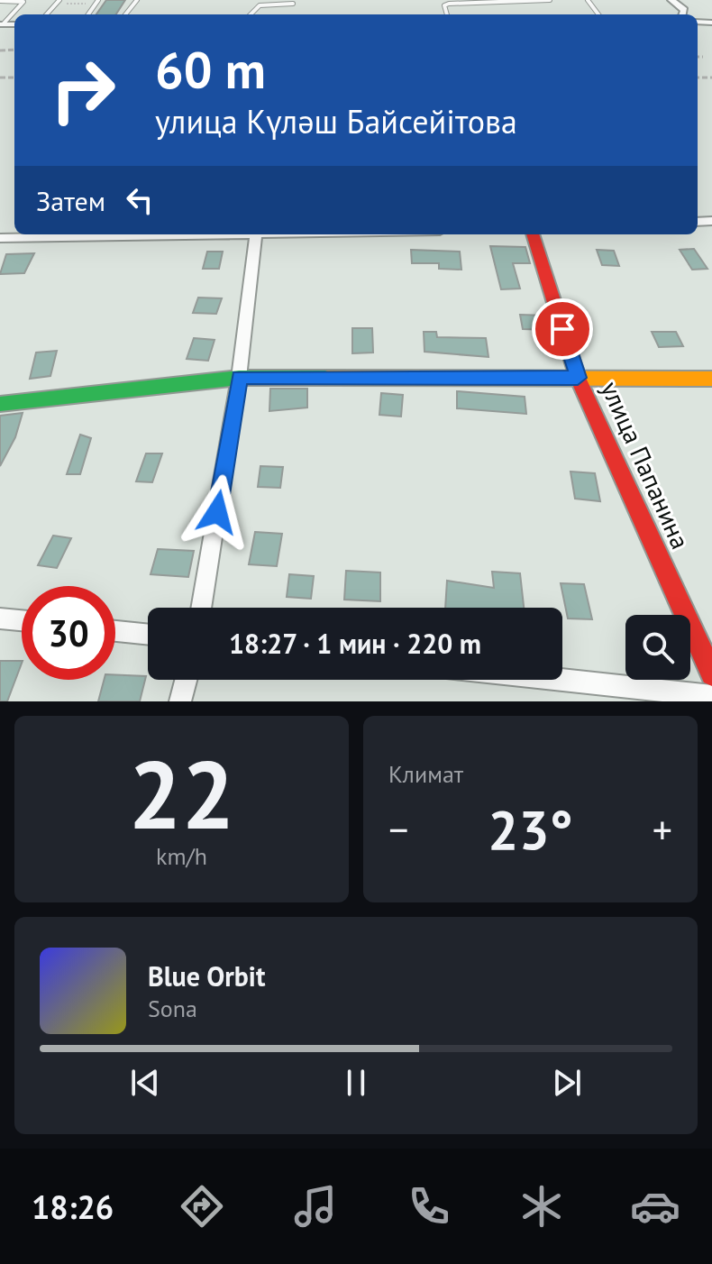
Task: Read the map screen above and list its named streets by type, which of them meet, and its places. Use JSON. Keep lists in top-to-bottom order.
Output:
{
  "streets": {
    "street": ["улица Папанина"]
  },
  "page": {
    "turn": ["60 m", "улица Күләш Байсейітова"],
    "then": "Затем",
    "limit": "30",
    "trip": "18:27 · 1 мин · 220 m",
    "tile": [
      ["22", "km/h"],
      "Климат"
    ],
    "heat": ["−", "23°", "+"],
    "song": ["Blue Orbit", "Sona"],
    "tabs": "18:26"
  }
}
